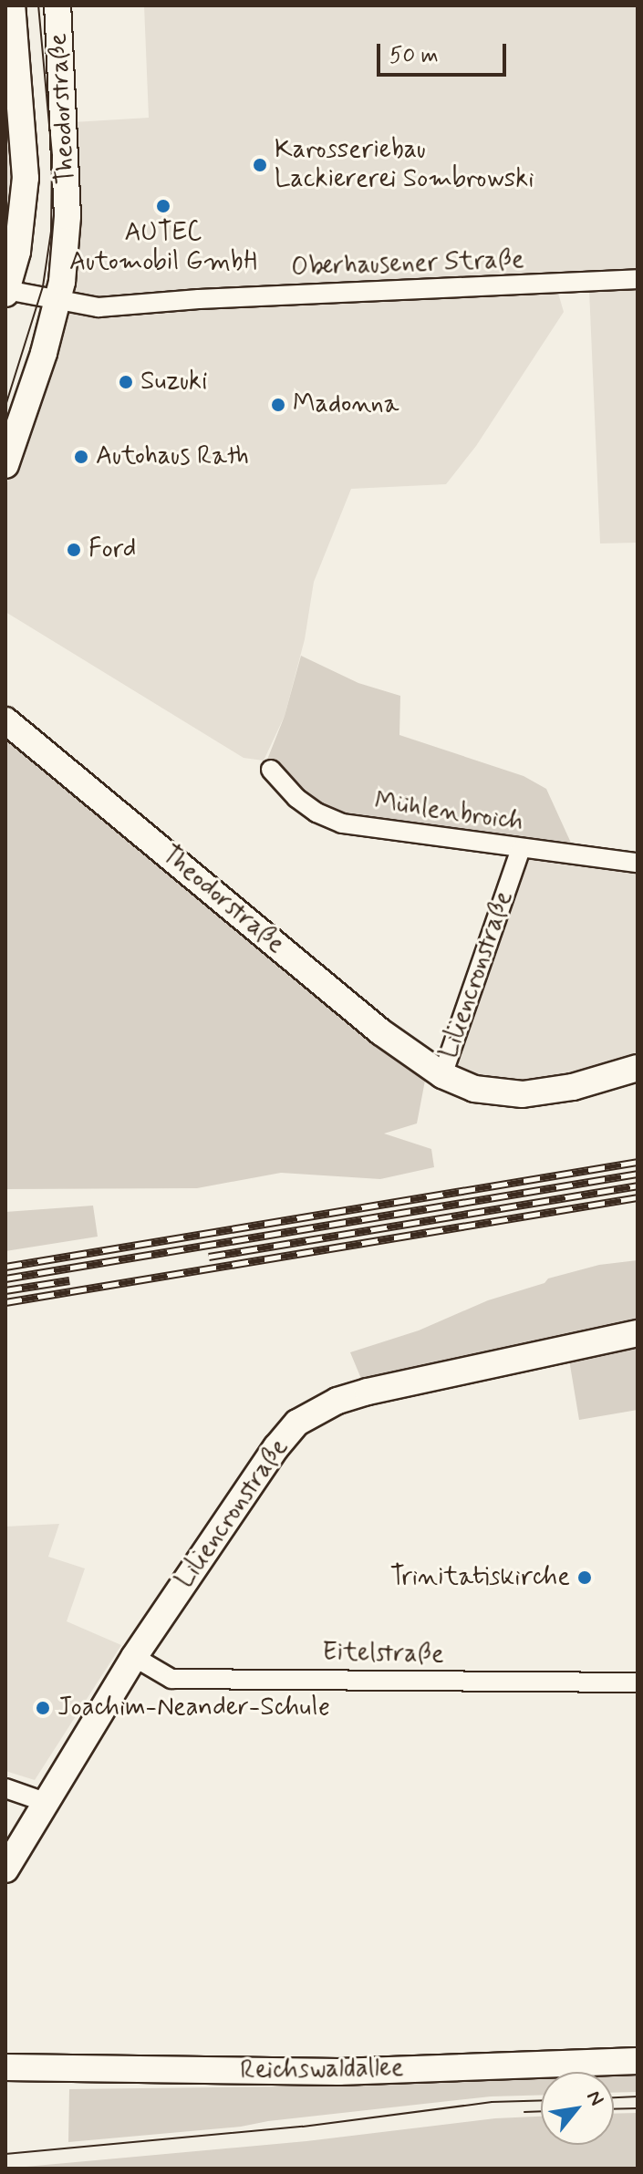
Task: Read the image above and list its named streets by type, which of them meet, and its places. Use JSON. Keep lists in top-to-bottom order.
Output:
{
  "streets": {
    "main road": ["Theodorstraße", "Liliencronstraße", "Reichswaldallee"],
    "street": ["Oberhausener Straße", "Mühlenbroich", "Eitelstraße"]
  },
  "crossings": [
    ["Theodorstraße", "Oberhausener Straße"],
    ["Theodorstraße", "Liliencronstraße"],
    ["Mühlenbroich", "Liliencronstraße"],
    ["Liliencronstraße", "Eitelstraße"]
  ],
  "places": [
    "Karosseriebau Lackiererei Sombrowski",
    "AUTEC Automobil GmbH",
    "Suzuki",
    "Madonna",
    "Autohaus Rath",
    "Ford",
    "Trinitatiskirche",
    "Joachim-Neander-Schule"
  ],
  "scale_bar": "50 m",
  "north": "top right"
}
